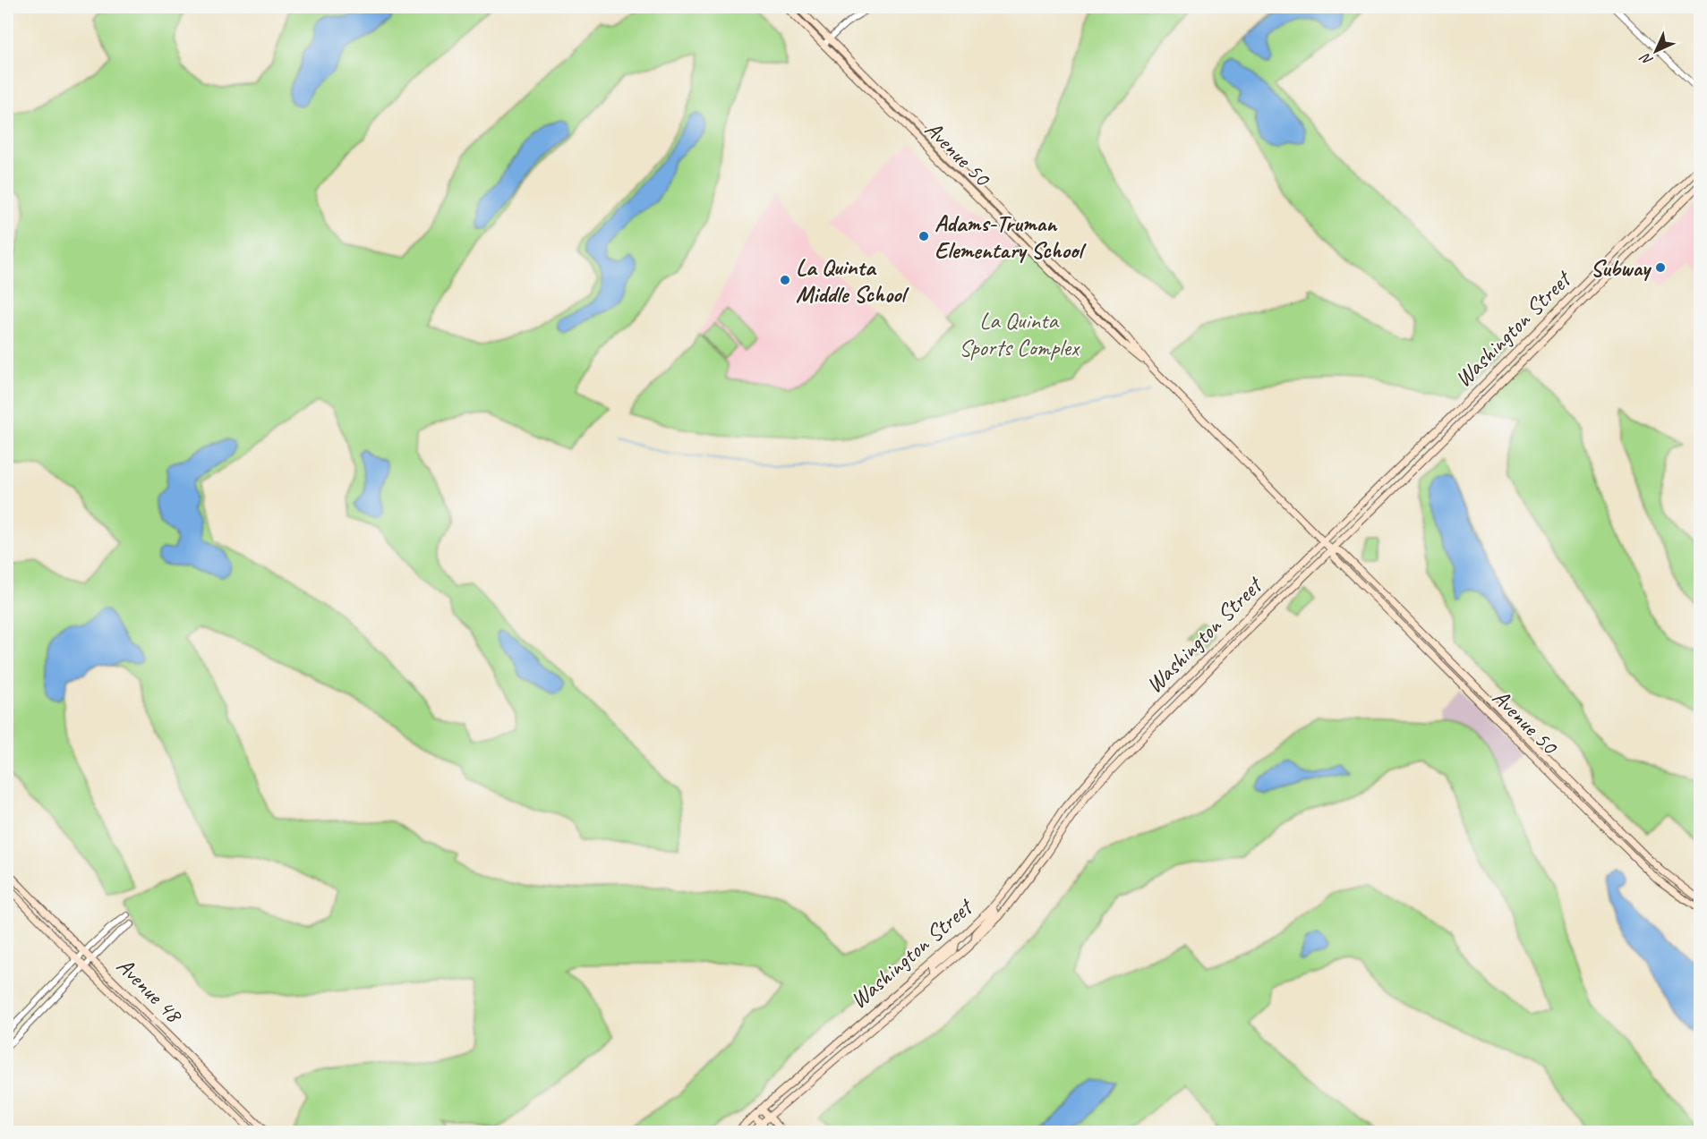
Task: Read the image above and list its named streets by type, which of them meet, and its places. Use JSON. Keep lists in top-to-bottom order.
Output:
{
  "streets": {
    "main road": ["Avenue 50", "Washington Street", "Avenue 48"]
  },
  "crossings": [
    ["Avenue 50", "Washington Street"]
  ],
  "parks": ["La Quinta Sports Complex"],
  "places": ["Adams-Truman Elementary School", "Subway", "La Quinta Middle School"],
  "north": "bottom left"
}
